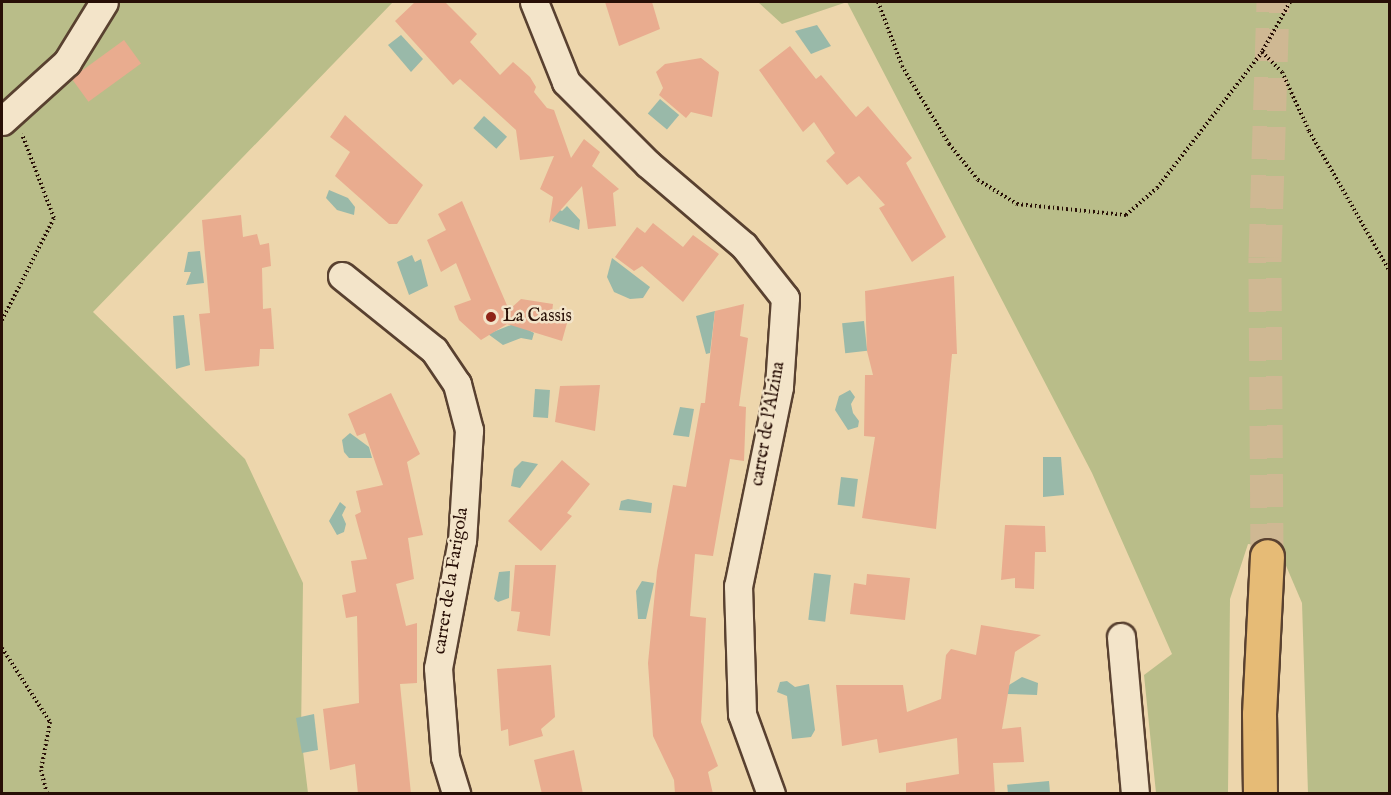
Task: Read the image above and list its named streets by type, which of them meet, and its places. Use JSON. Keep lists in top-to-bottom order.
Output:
{
  "streets": {
    "street": ["carrer de l'Alzina", "carrer de la Farigola"]
  },
  "places": ["La Cassis"]
}
